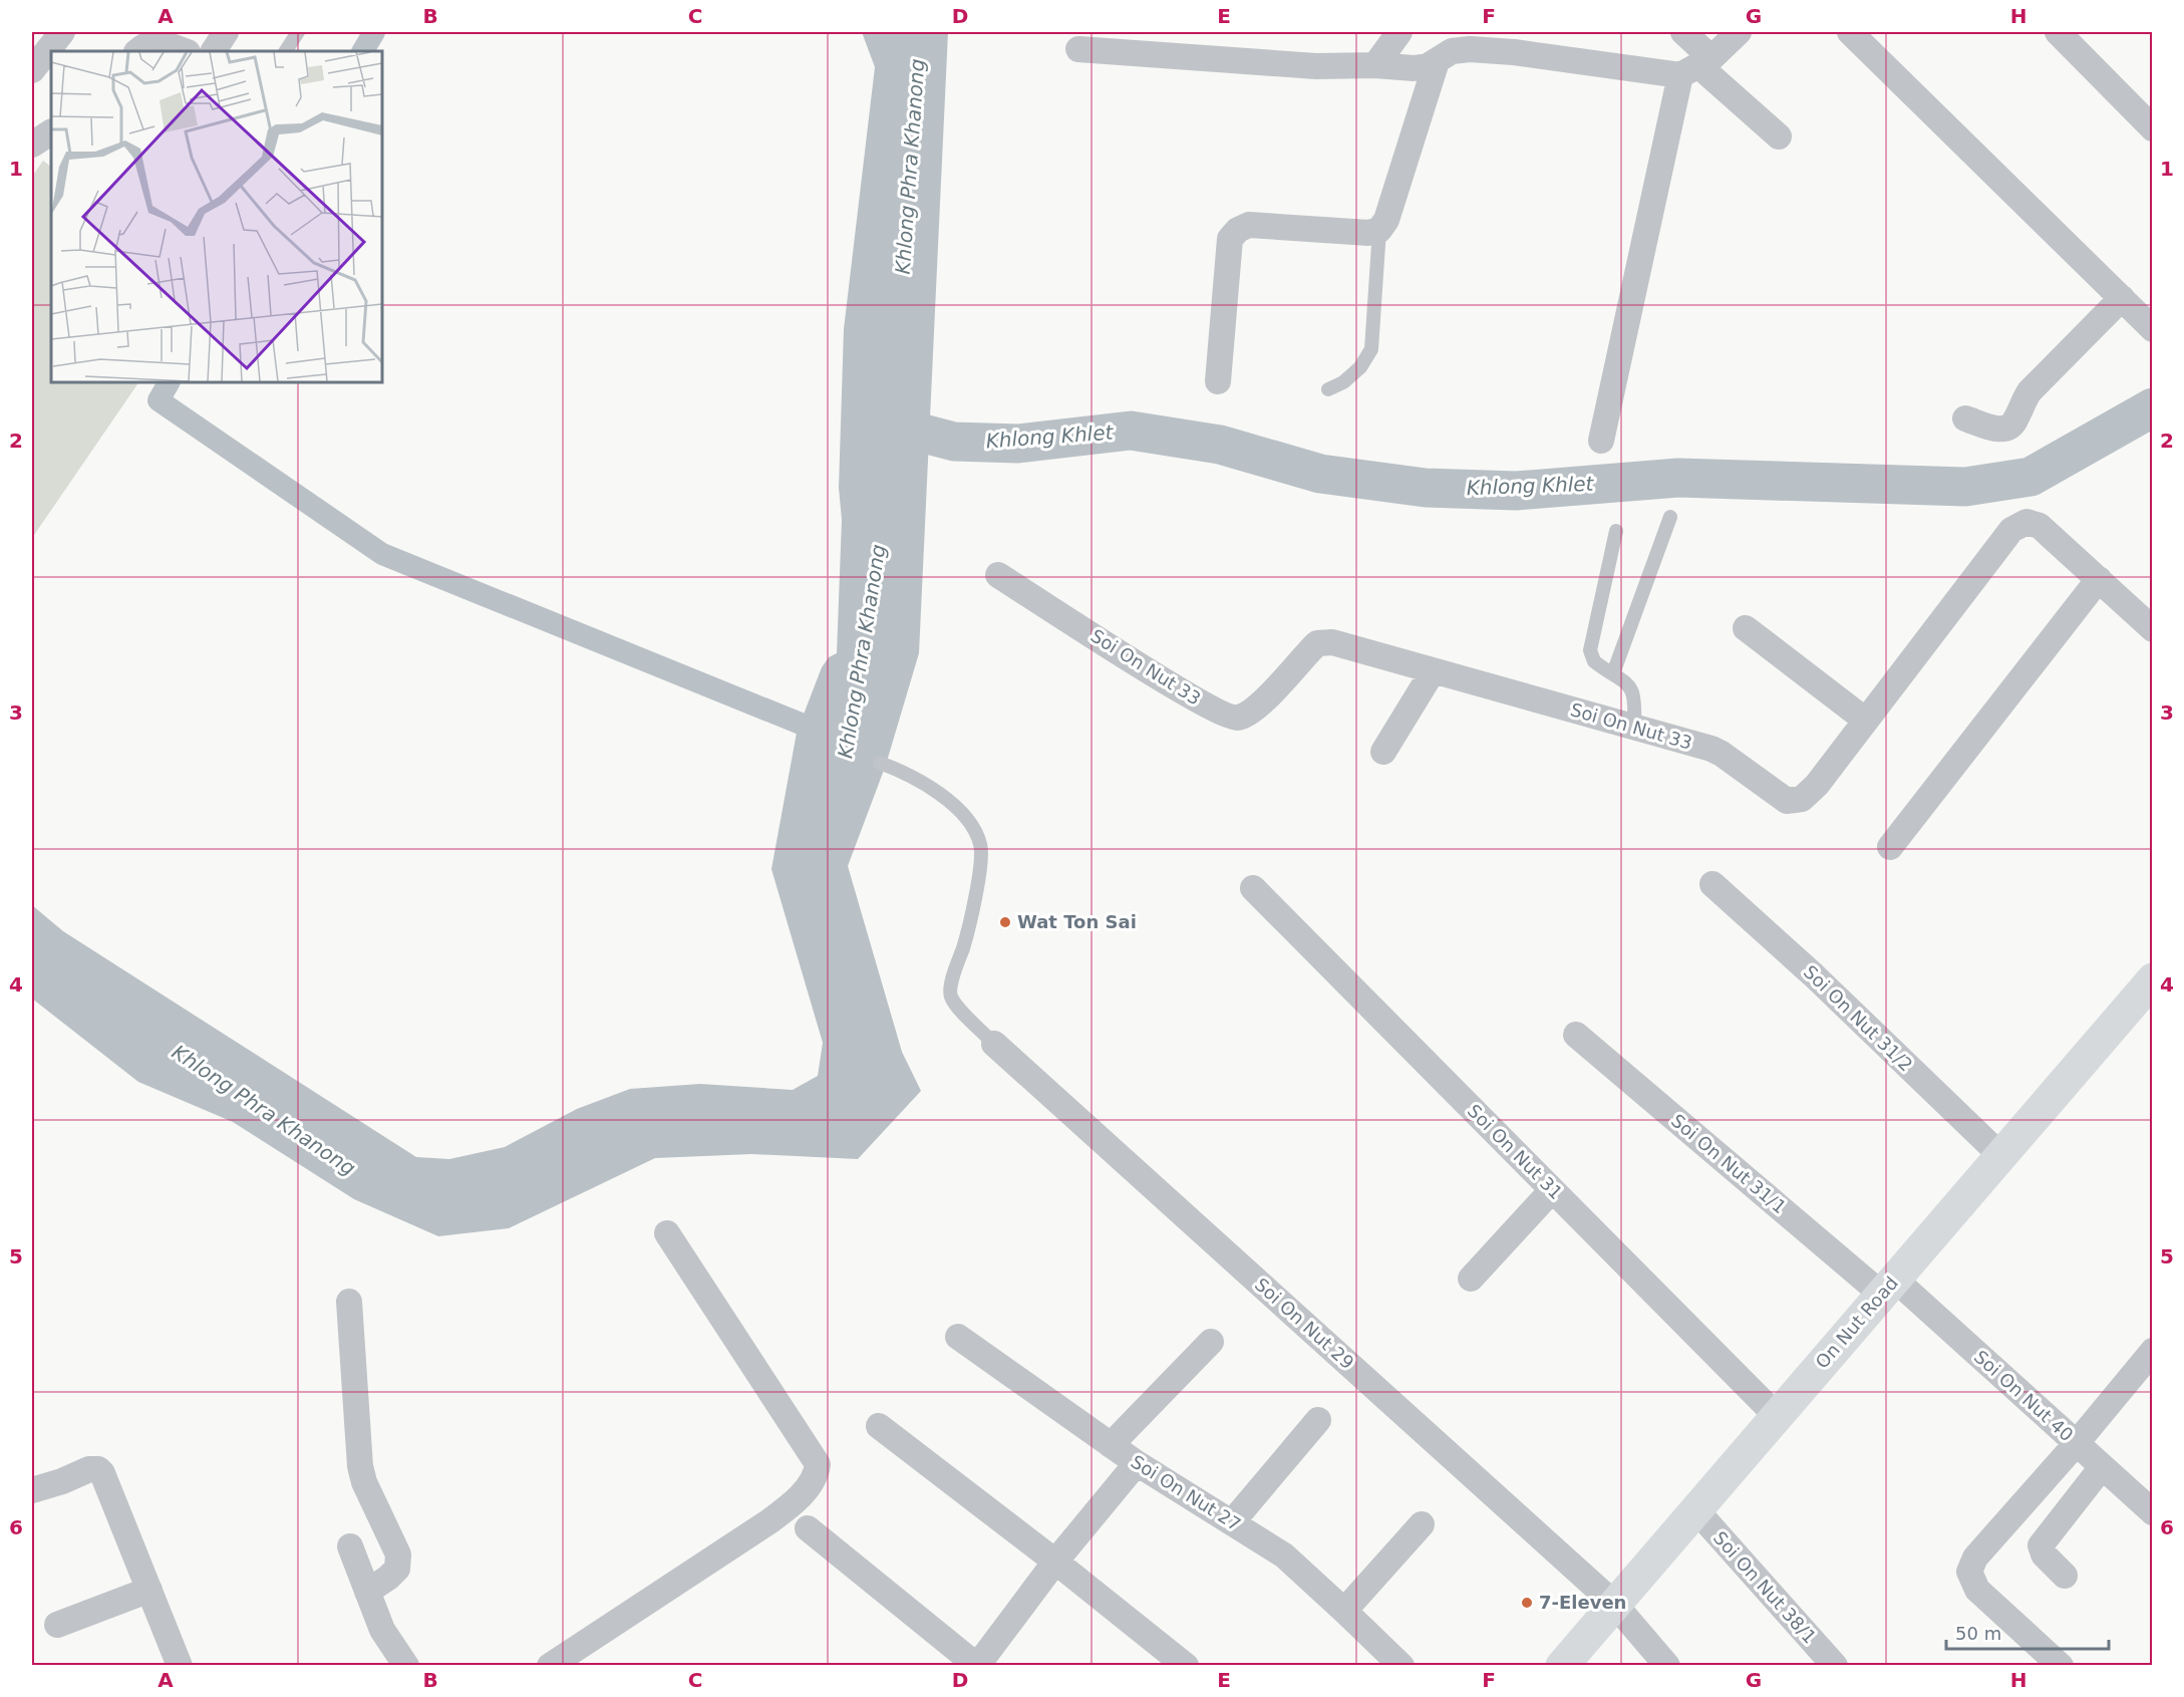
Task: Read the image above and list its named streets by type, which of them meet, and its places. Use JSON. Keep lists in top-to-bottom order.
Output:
{
  "streets": {
    "main road": ["On Nut Road"],
    "street": [
      "Soi On Nut 33",
      "Soi On Nut 31/2",
      "Soi On Nut 31",
      "Soi On Nut 31/1",
      "Soi On Nut 29",
      "Soi On Nut 40",
      "Soi On Nut 27",
      "Soi On Nut 38/1"
    ]
  },
  "crossings": [
    ["Soi On Nut 31/2", "On Nut Road"],
    ["Soi On Nut 31", "On Nut Road"],
    ["Soi On Nut 31/1", "On Nut Road"],
    ["Soi On Nut 31/1", "Soi On Nut 40"],
    ["On Nut Road", "Soi On Nut 29"],
    ["On Nut Road", "Soi On Nut 40"],
    ["On Nut Road", "Soi On Nut 38/1"]
  ],
  "water": ["Khlong Phra Khanong", "Khlong Khlet"],
  "places": ["Wat Ton Sai", "7-Eleven"],
  "scale_bar": "50 m",
  "grid": {
    "columns": [
      "A",
      "B",
      "C",
      "D",
      "E",
      "F",
      "G",
      "H"
    ],
    "rows": [
      "1",
      "2",
      "3",
      "4",
      "5",
      "6"
    ]
  }
}
